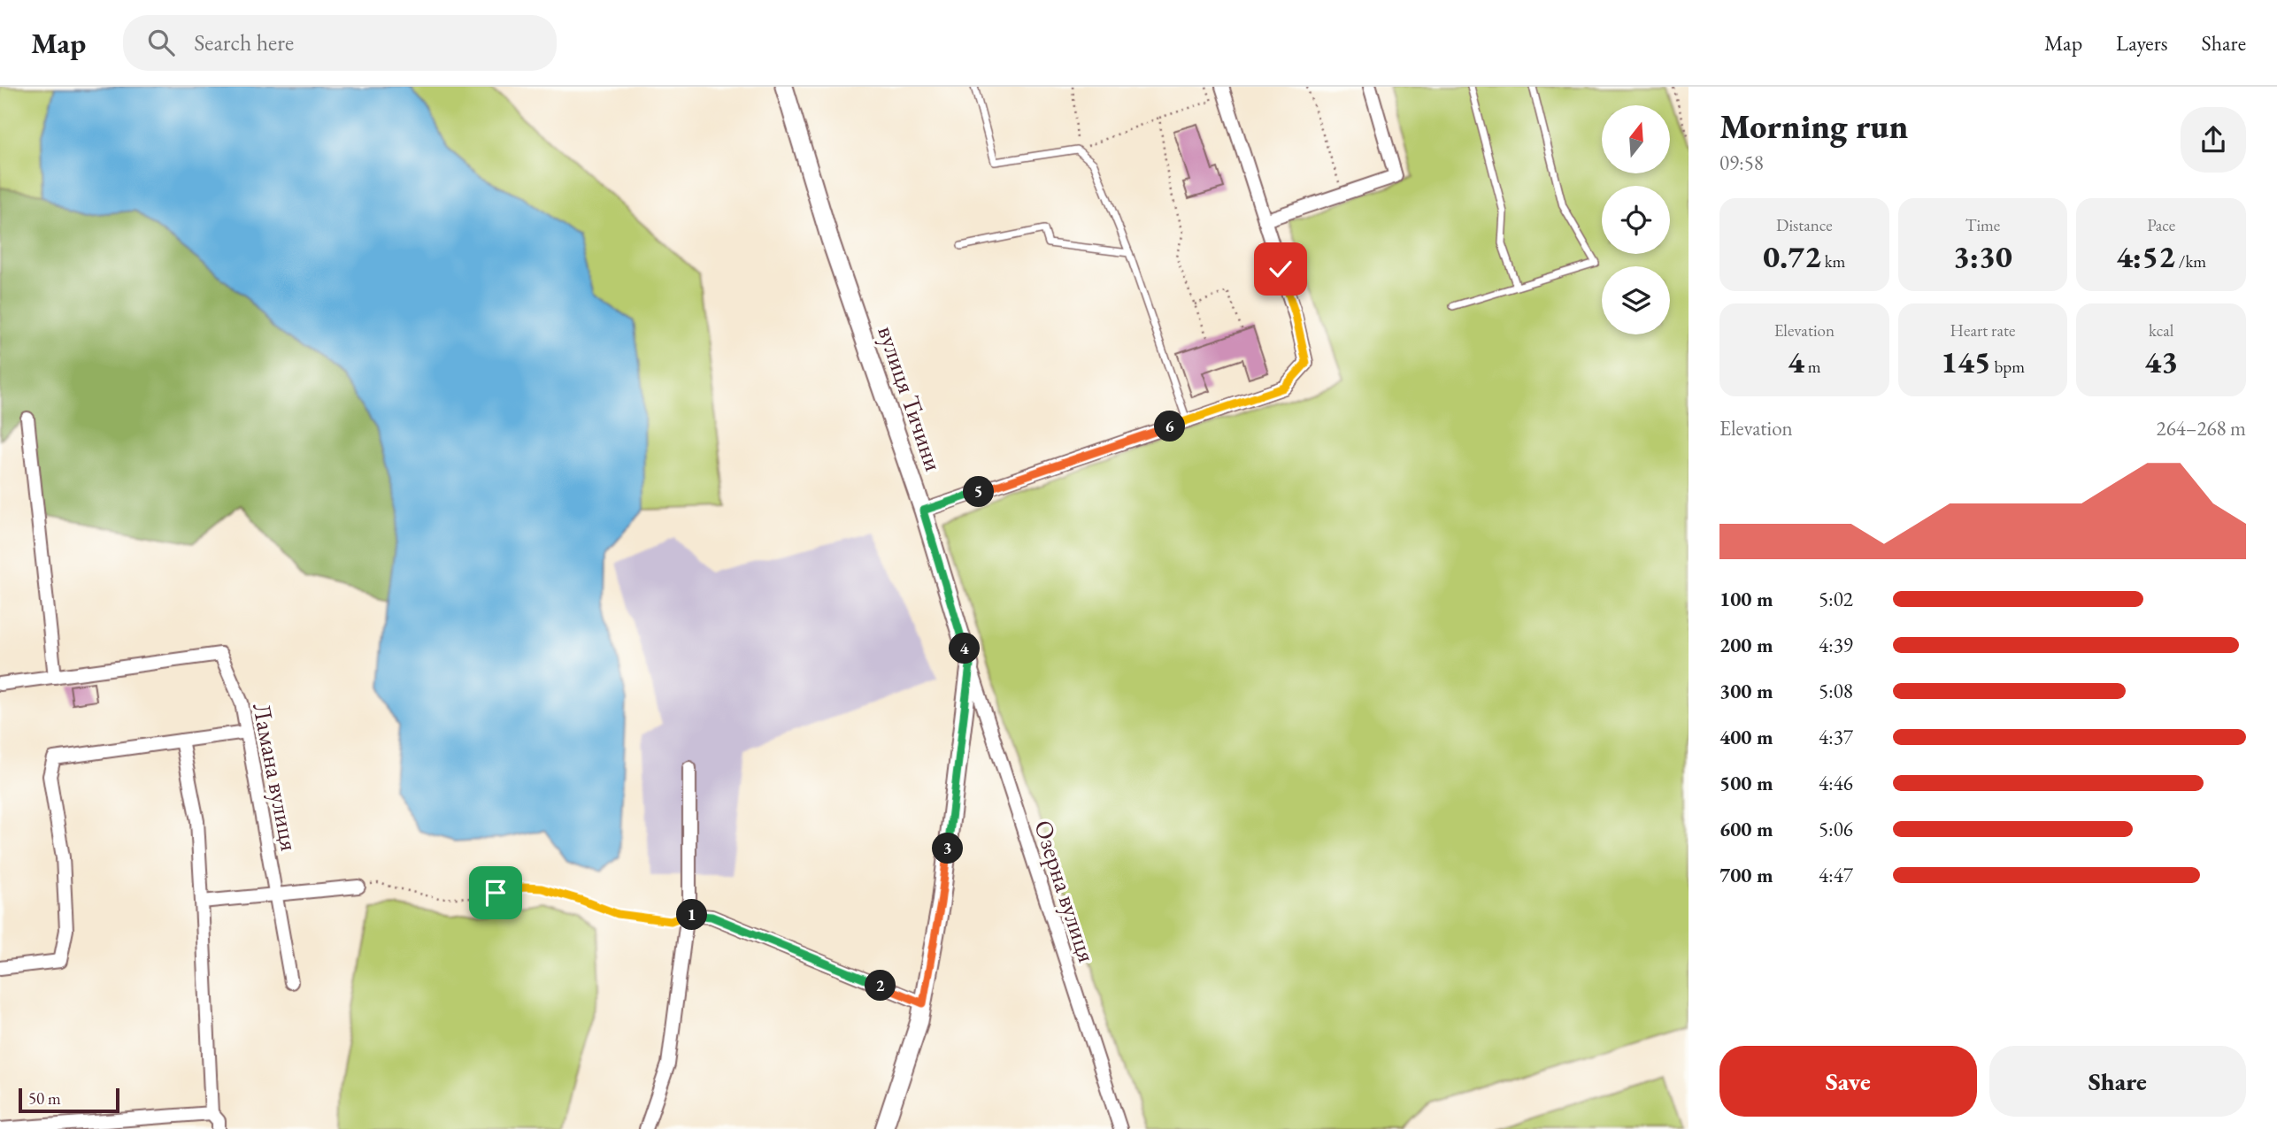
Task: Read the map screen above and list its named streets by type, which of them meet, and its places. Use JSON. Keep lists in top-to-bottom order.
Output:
{
  "streets": {
    "street": ["вулиця Тичини", "Ламана вулиця", "Озерна вулиця"]
  },
  "crossings": [
    ["вулиця Тичини", "Озерна вулиця"]
  ],
  "scale_bar": "50 m",
  "north": "top",
  "page": {
    "header": "Map",
    "search": "Search here",
    "nav": ["Map", "Layers", "Share"],
    "heading": ["Morning run", "09:58"],
    "stats": [
      ["Distance", "0.72 km"],
      ["Time", "3:30"],
      ["Pace", "4:52 /km"],
      ["Elevation", "4 m"],
      ["Heart rate", "145 bpm"],
      ["kcal", "43"]
    ],
    "chart": ["Elevation", "264–268 m"],
    "pins": [
      "6",
      "5",
      "4",
      "3",
      "1",
      "2"
    ],
    "list": [
      {
        "name": "100 m",
        "note": "5:02"
      },
      {
        "name": "200 m",
        "note": "4:39"
      },
      {
        "name": "300 m",
        "note": "5:08"
      },
      {
        "name": "400 m",
        "note": "4:37"
      },
      {
        "name": "500 m",
        "note": "4:46"
      },
      {
        "name": "600 m",
        "note": "5:06"
      },
      {
        "name": "700 m",
        "note": "4:47"
      }
    ],
    "buttons": ["Save", "Share"],
    "scale": "50 m"
  }
}
